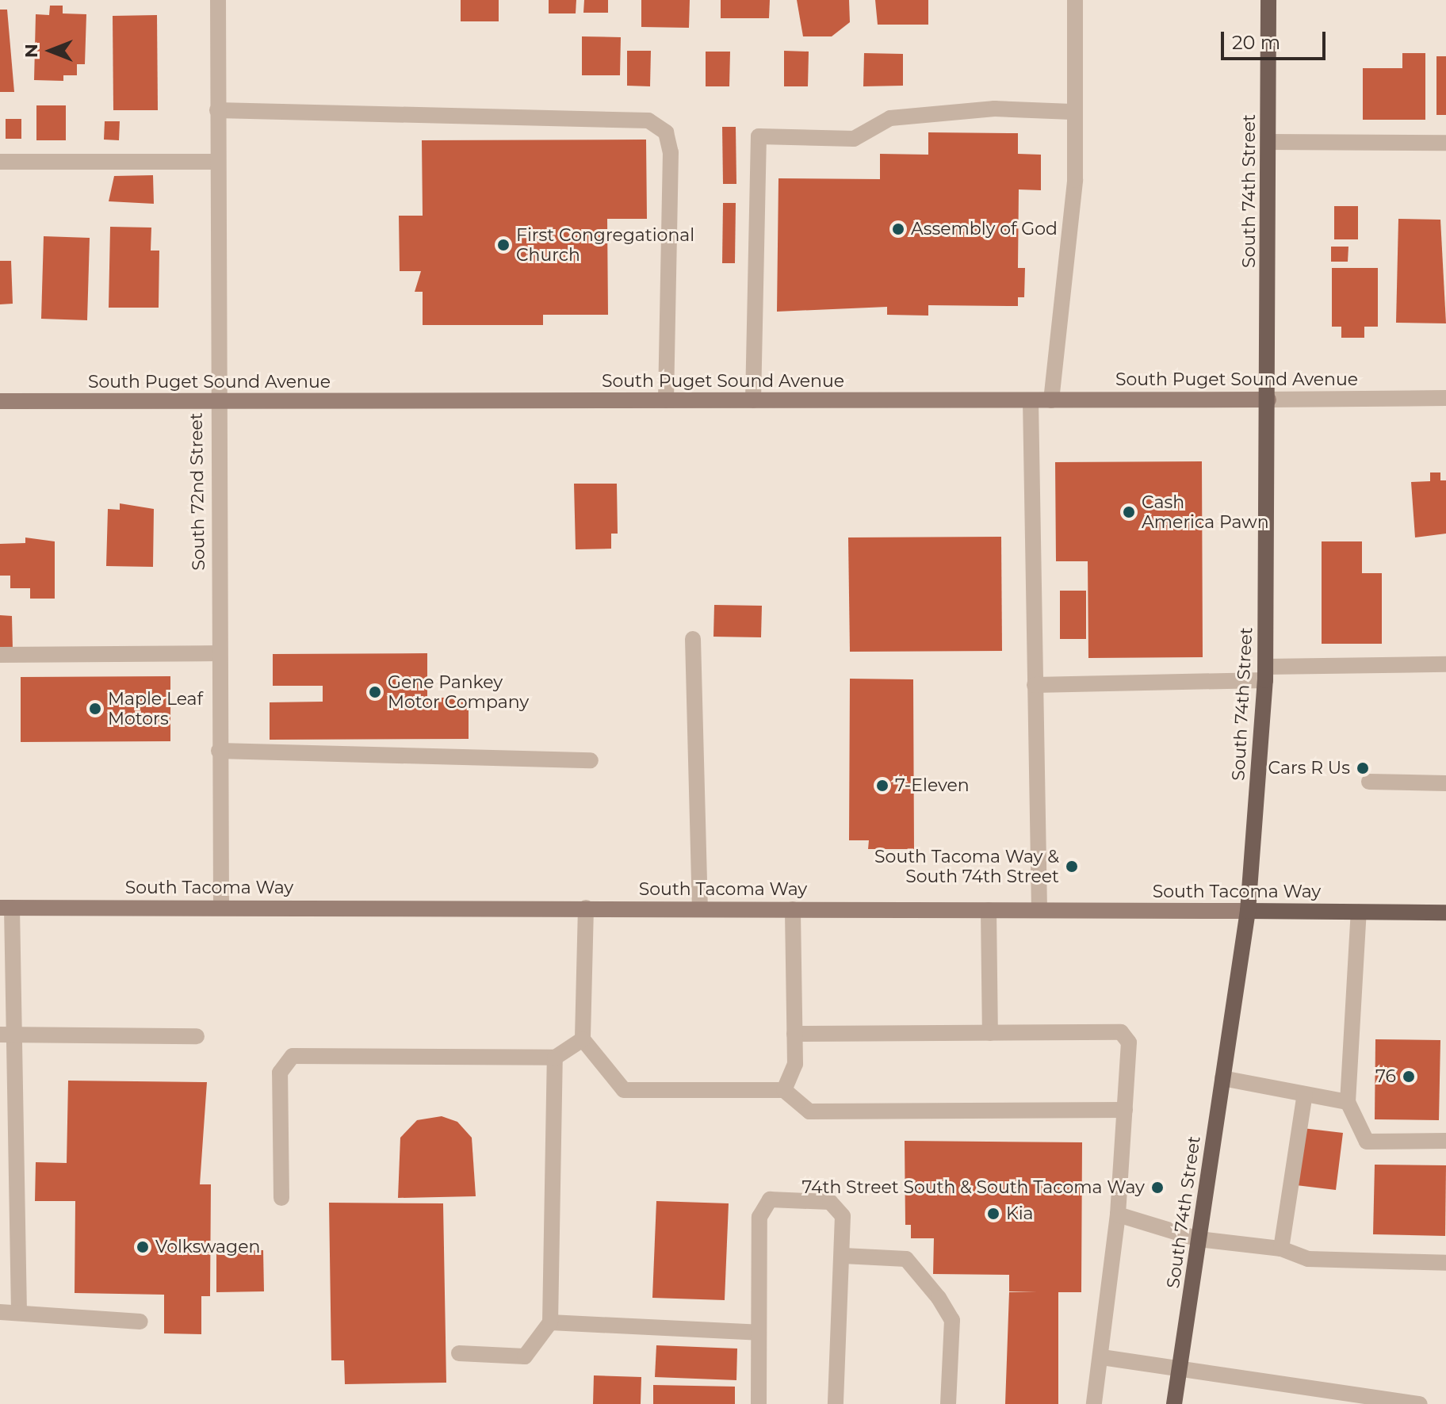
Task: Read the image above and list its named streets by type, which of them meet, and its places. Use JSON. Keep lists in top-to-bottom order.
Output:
{
  "streets": {
    "main road": ["South 74th Street", "South Tacoma Way"],
    "street": ["South Puget Sound Avenue", "South 72nd Street"]
  },
  "crossings": [
    ["South 74th Street", "South Puget Sound Avenue"],
    ["South 74th Street", "South Tacoma Way"],
    ["South Puget Sound Avenue", "South 72nd Street"],
    ["South 72nd Street", "South Tacoma Way"]
  ],
  "places": [
    "Assembly of God",
    "First Congregational Church",
    "Cash America Pawn",
    "Gene Pankey Motor Company",
    "Maple Leaf Motors",
    "Cars R Us",
    "7-Eleven",
    "South Tacoma Way & South 74th Street",
    "76",
    "74th Street South & South Tacoma Way",
    "Kia",
    "Volkswagen"
  ],
  "scale_bar": "20 m",
  "north": "left"
}
